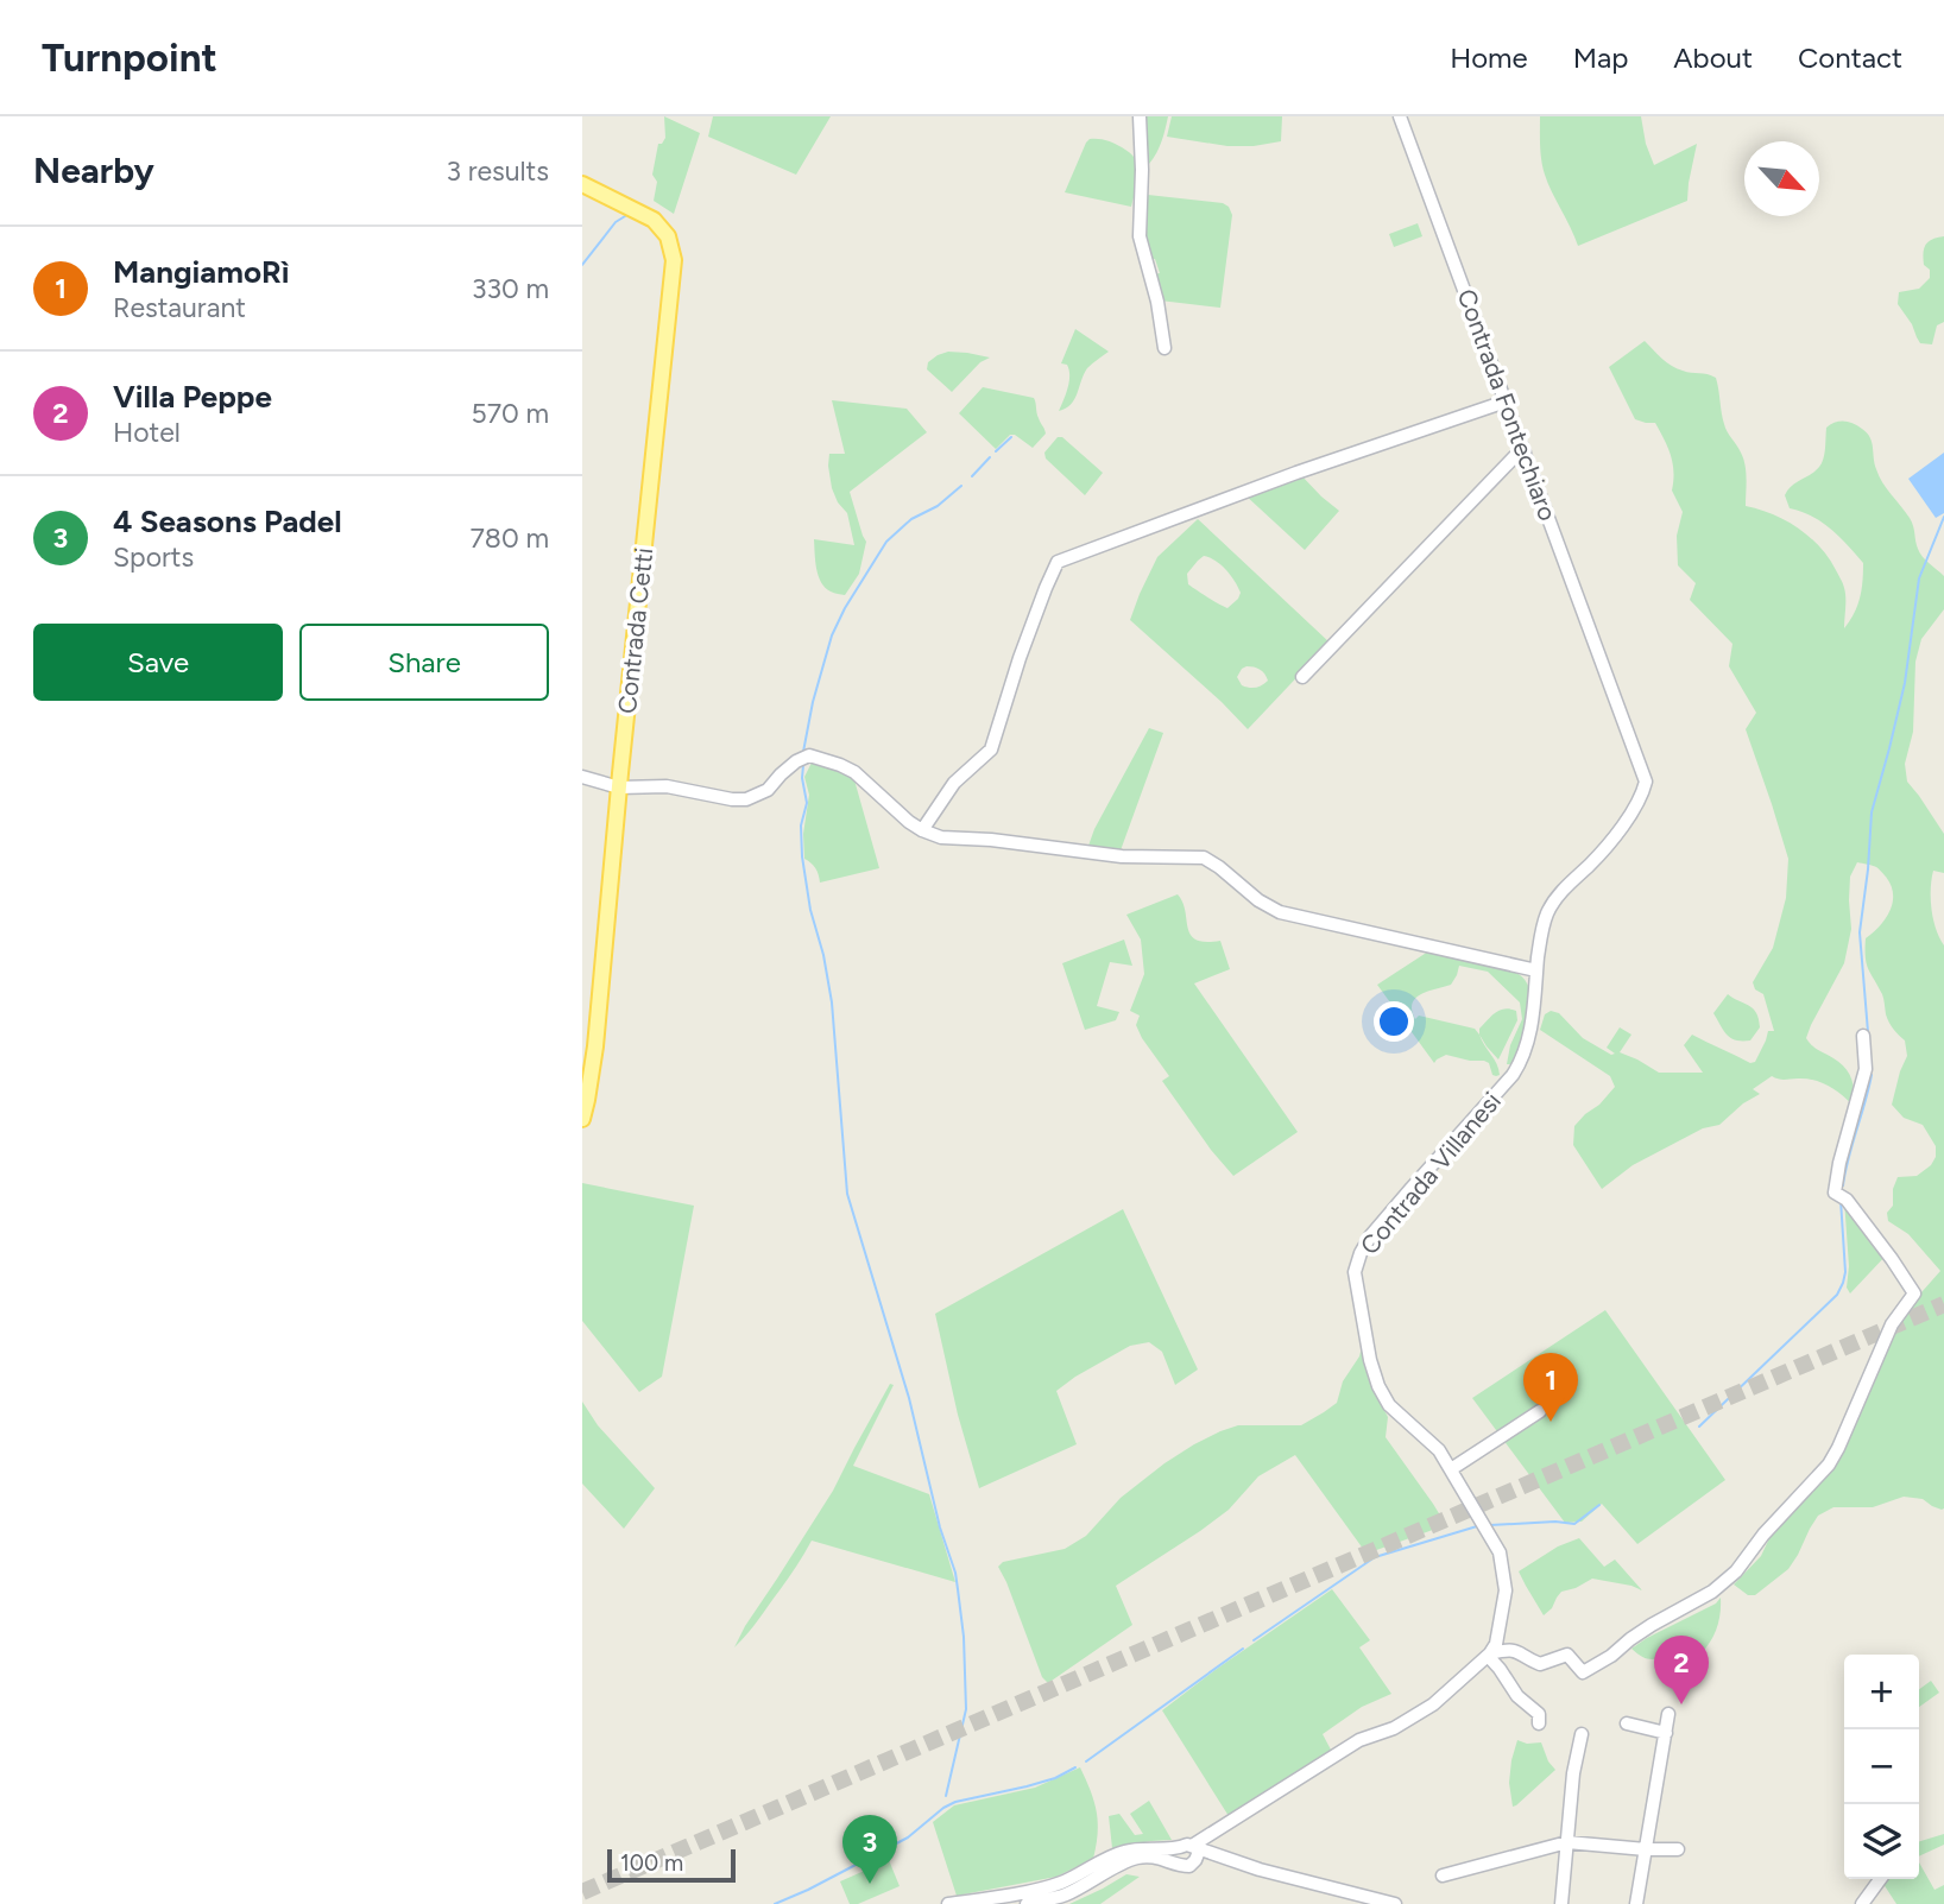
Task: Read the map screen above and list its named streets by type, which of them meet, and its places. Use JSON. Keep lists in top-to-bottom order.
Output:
{
  "streets": {
    "main road": ["Contrada Cetti"],
    "street": ["Contrada Fontechiaro", "Contrada Villanesi"]
  },
  "crossings": [
    ["Contrada Fontechiaro", "Contrada Villanesi"]
  ],
  "scale_bar": "100 m",
  "north": "bottom right",
  "page": {
    "header": "Turnpoint",
    "nav": [
      "Home",
      "Map",
      "About",
      "Contact"
    ],
    "heading": ["Nearby", "3 results"],
    "list": [
      {
        "mark": "1",
        "name": "MangiamoRì",
        "note": "Restaurant",
        "value": "330 m"
      },
      {
        "mark": "2",
        "name": "Villa Peppe",
        "note": "Hotel",
        "value": "570 m"
      },
      {
        "mark": "3",
        "name": "4 Seasons Padel",
        "note": "Sports",
        "value": "780 m"
      }
    ],
    "buttons": ["Save", "Share"],
    "pins": ["1", "2", "3"],
    "map_buttons": ["+", "−"],
    "scale": "100 m"
  }
}
